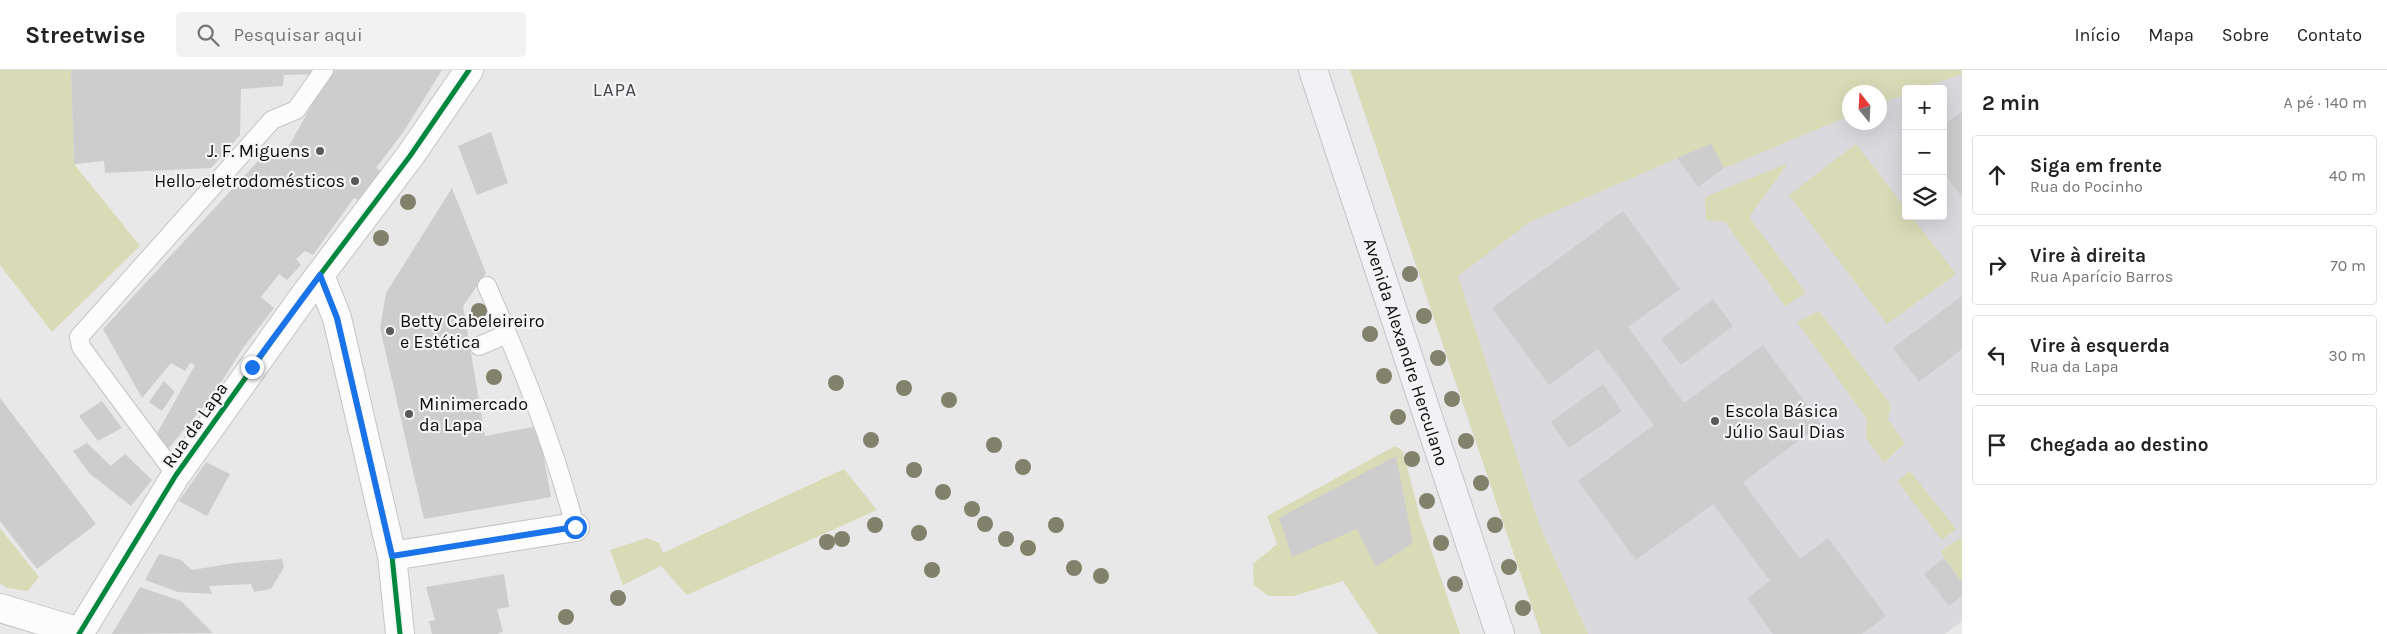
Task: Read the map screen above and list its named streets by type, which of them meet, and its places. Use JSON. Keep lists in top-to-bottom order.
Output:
{
  "streets": {
    "main road": ["Avenida Alexandre Herculano"],
    "street": ["Rua da Lapa"]
  },
  "districts": ["LAPA"],
  "places": [
    "J. F. Miguens",
    "Hello-eletrodomésticos",
    "Betty Cabeleireiro e Estética",
    "Minimercado da Lapa",
    "Escola Básica Júlio Saul Dias"
  ],
  "north": "top",
  "page": {
    "header": "Streetwise",
    "search": "Pesquisar aqui",
    "nav": [
      "Início",
      "Mapa",
      "Sobre",
      "Contato"
    ],
    "heading": ["2 min", "A pé · 140 m"],
    "map_buttons": ["+", "−"],
    "list": [
      ["Siga em frente", "Rua do Pocinho", "40 m"],
      ["Vire à direita", "Rua Aparício Barros", "70 m"],
      ["Vire à esquerda", "Rua da Lapa", "30 m"],
      "Chegada ao destino"
    ]
  }
}
